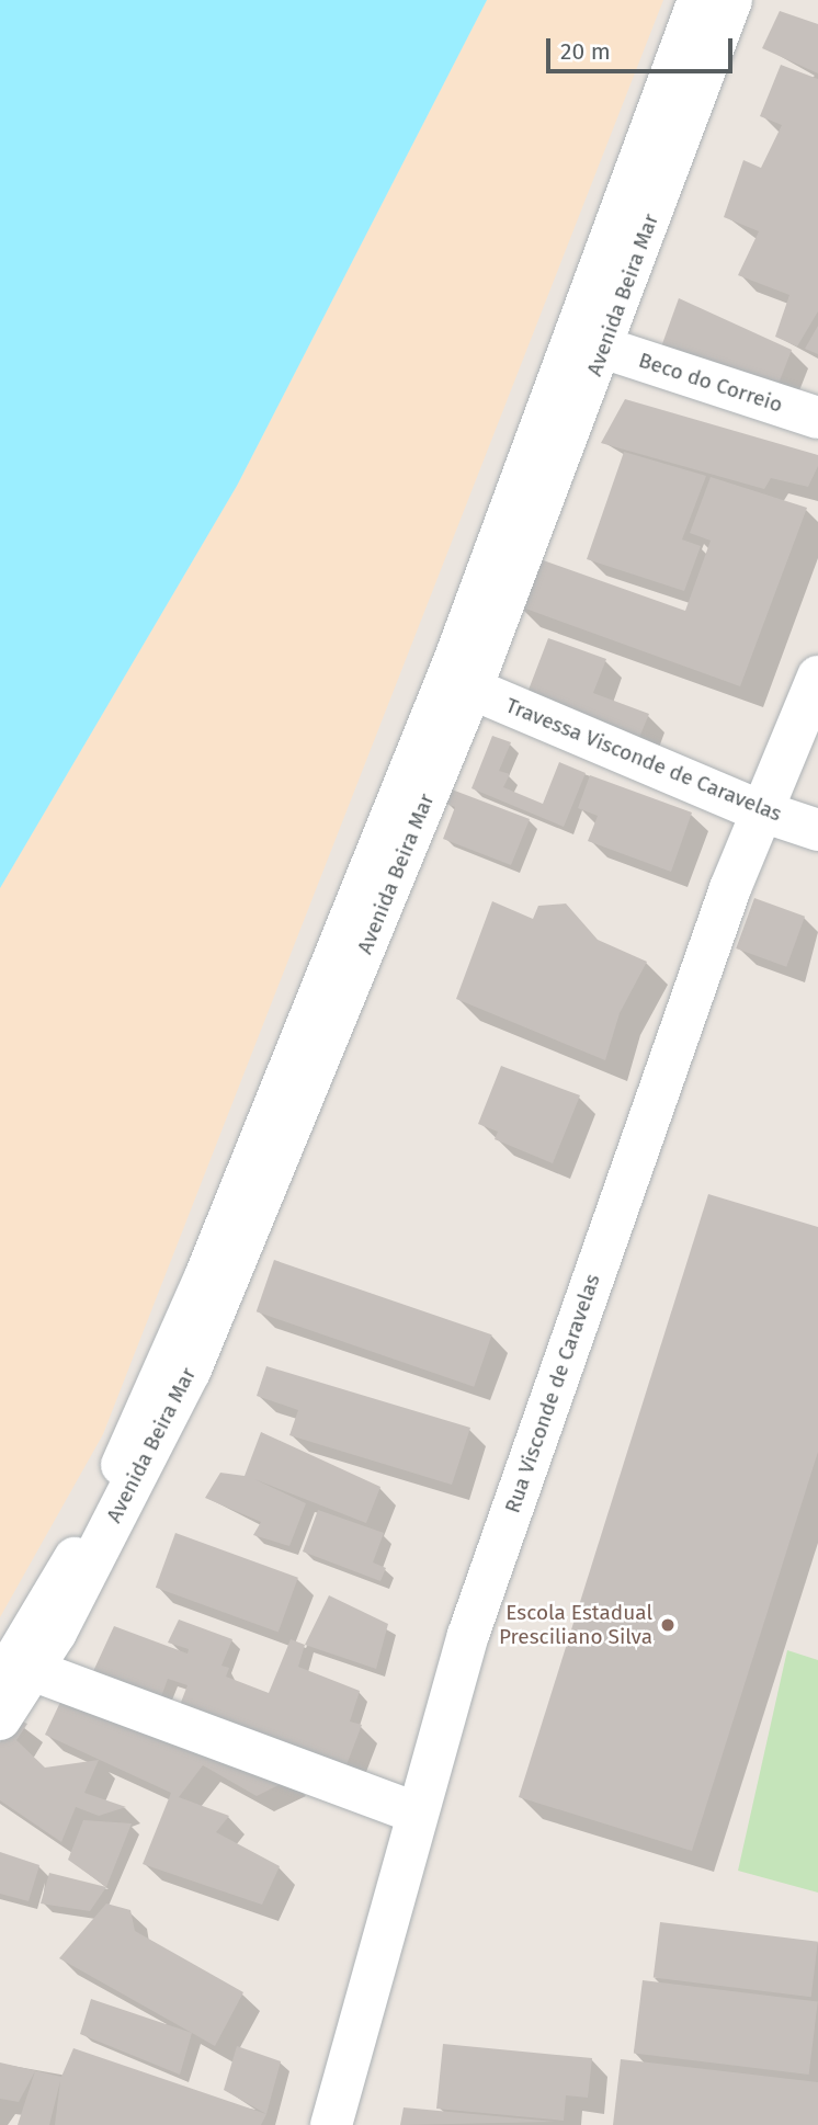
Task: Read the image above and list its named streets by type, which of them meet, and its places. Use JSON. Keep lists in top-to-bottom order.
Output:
{
  "streets": {
    "street": [
      "Avenida Beira Mar",
      "Beco do Correio",
      "Travessa Visconde de Caravelas",
      "Rua Visconde de Caravelas"
    ]
  },
  "crossings": [
    ["Avenida Beira Mar", "Beco do Correio"],
    ["Avenida Beira Mar", "Travessa Visconde de Caravelas"],
    ["Travessa Visconde de Caravelas", "Rua Visconde de Caravelas"]
  ],
  "places": ["Escola Estadual Presciliano Silva"],
  "scale_bar": "20 m"
}
